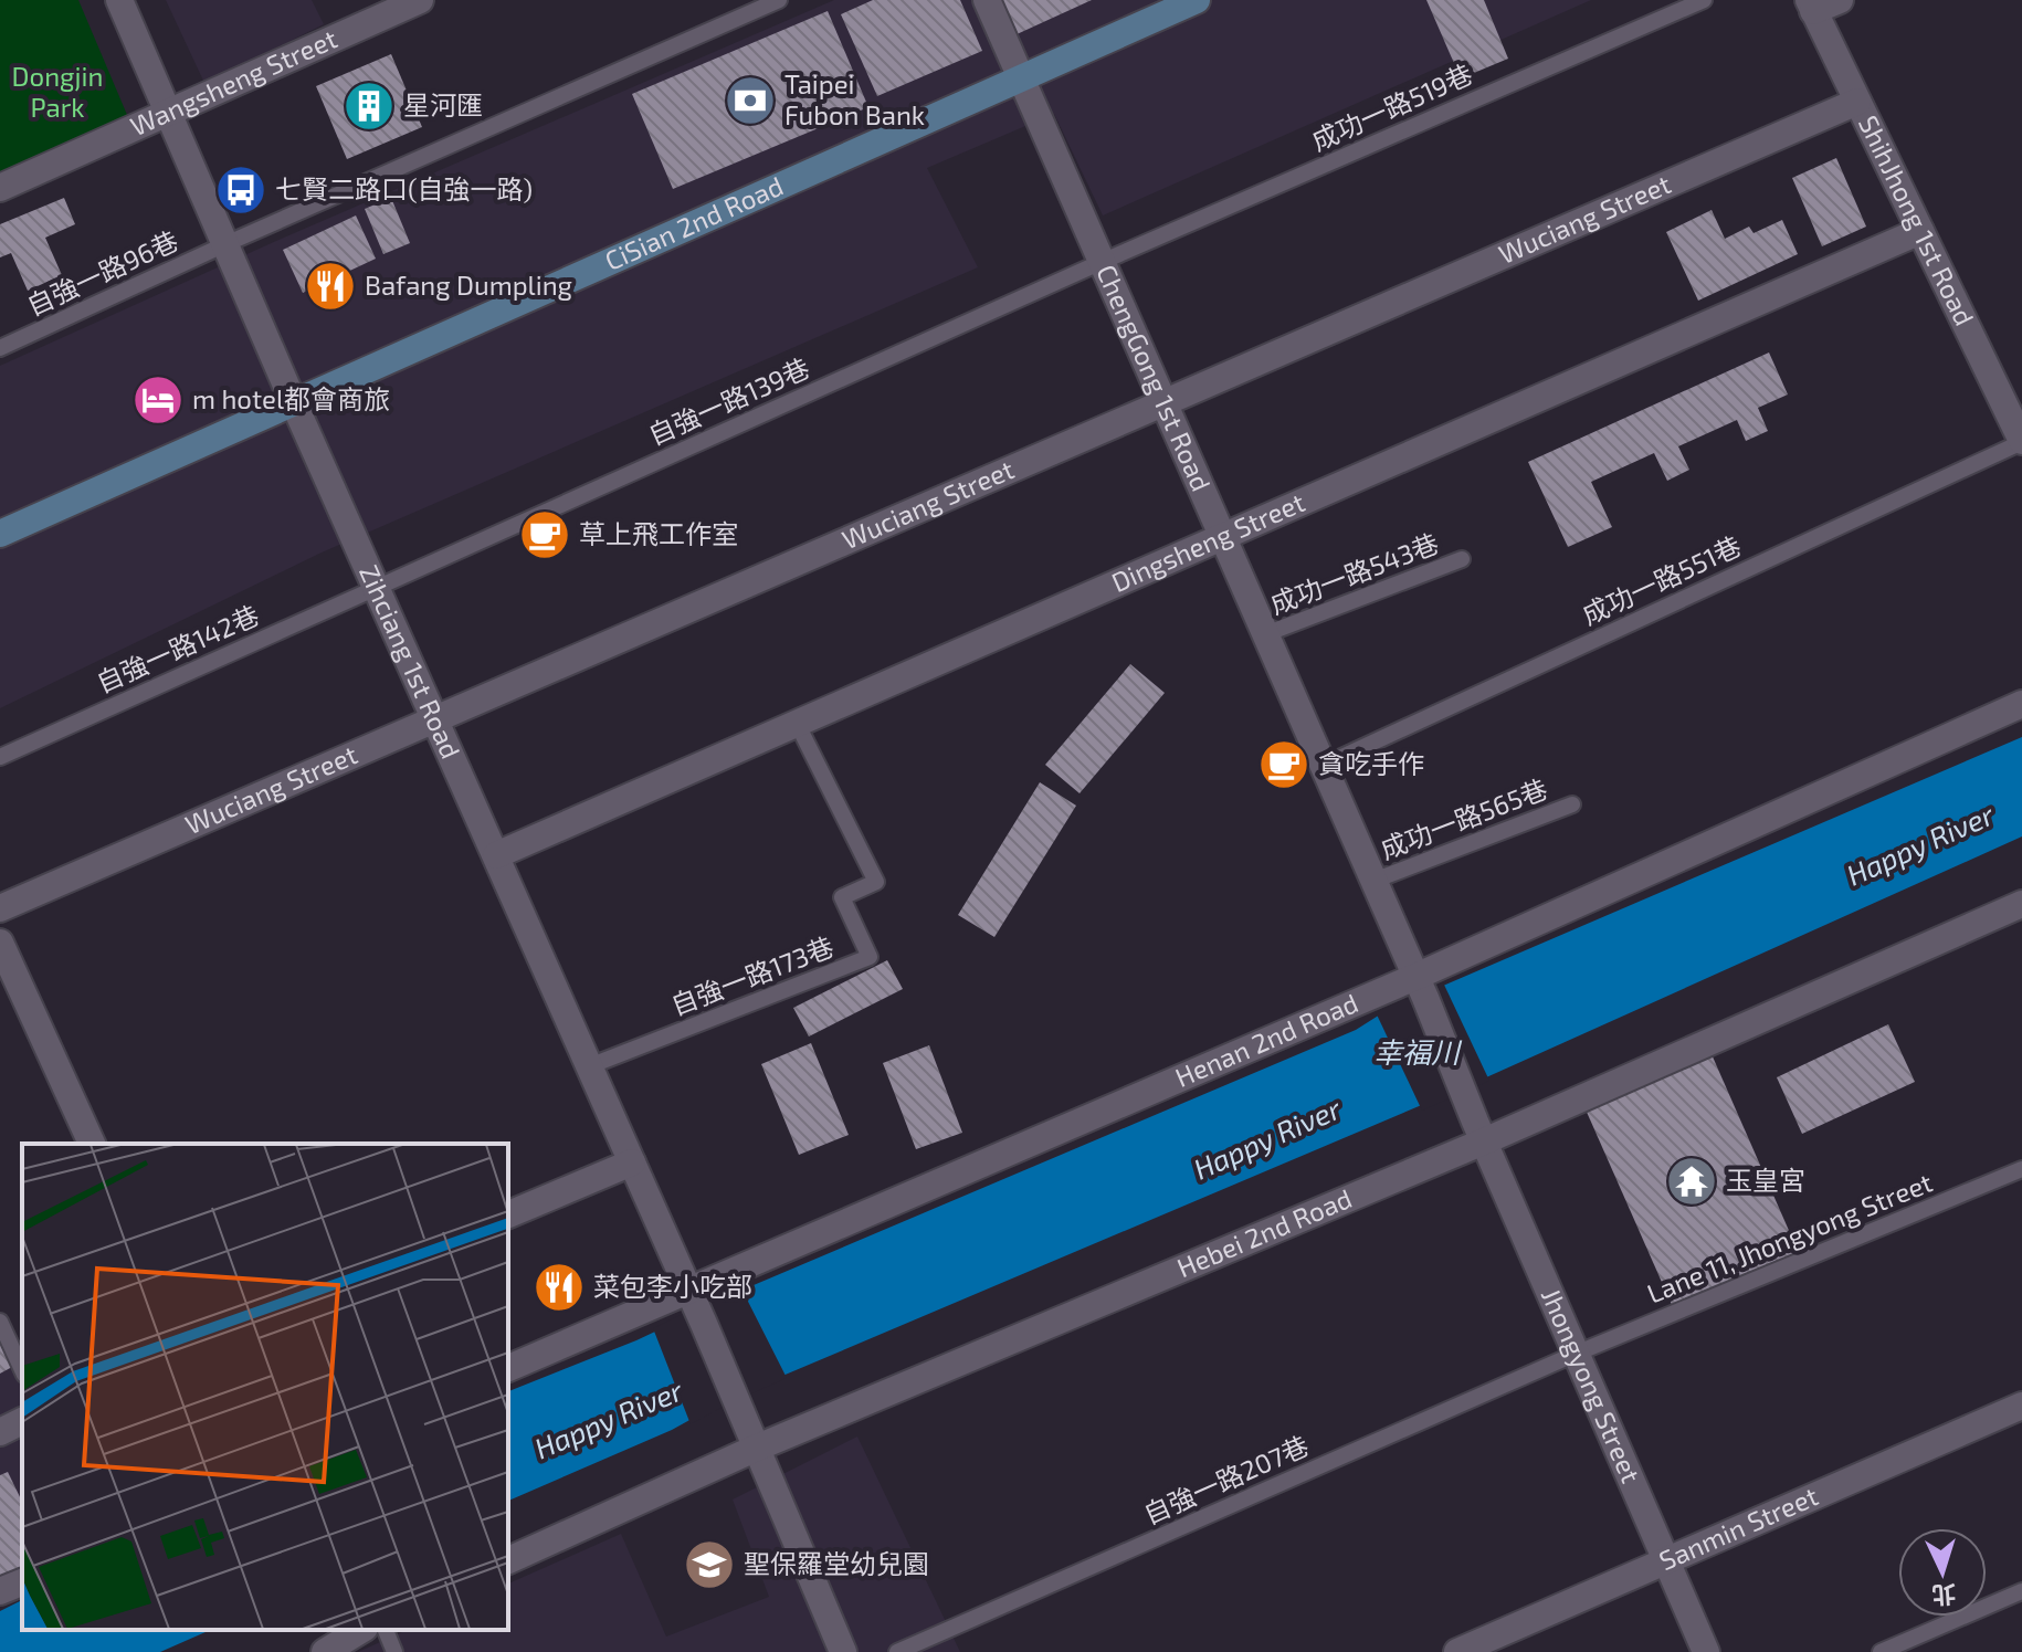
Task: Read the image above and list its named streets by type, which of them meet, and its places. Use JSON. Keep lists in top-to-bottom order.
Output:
{
  "streets": {
    "street": [
      "Wangsheng Street",
      "Wuciang Street",
      "ShihJhong 1st Road",
      "CiSian 2nd Road",
      "ChengGong 1st Road",
      "Dingsheng Street",
      "Zihciang 1st Road",
      "Henan 2nd Road",
      "Hebei 2nd Road",
      "Jhongyong Street",
      "Sanmin Street"
    ],
    "lane": [
      "成功一路519巷",
      "自強一路96巷",
      "自強一路139巷",
      "成功一路543巷",
      "成功一路551巷",
      "自強一路142巷",
      "成功一路565巷",
      "自強一路173巷",
      "Lane 11, Jhongyong Street",
      "自強一路207巷"
    ]
  },
  "crossings": [
    ["Wangsheng Street", "Zihciang 1st Road"],
    ["成功一路519巷", "ChengGong 1st Road"],
    ["成功一路519巷", "自強一路139巷"],
    ["Wuciang Street", "ShihJhong 1st Road"],
    ["Wuciang Street", "ChengGong 1st Road"],
    ["Wuciang Street", "Zihciang 1st Road"],
    ["ShihJhong 1st Road", "Dingsheng Street"],
    ["ShihJhong 1st Road", "成功一路551巷"],
    ["CiSian 2nd Road", "ChengGong 1st Road"],
    ["CiSian 2nd Road", "Zihciang 1st Road"],
    ["自強一路96巷", "Zihciang 1st Road"],
    ["ChengGong 1st Road", "自強一路139巷"],
    ["ChengGong 1st Road", "Dingsheng Street"],
    ["ChengGong 1st Road", "成功一路543巷"],
    ["ChengGong 1st Road", "成功一路551巷"],
    ["ChengGong 1st Road", "成功一路565巷"],
    ["ChengGong 1st Road", "Henan 2nd Road"],
    ["ChengGong 1st Road", "Jhongyong Street"],
    ["自強一路139巷", "自強一路142巷"],
    ["自強一路139巷", "Zihciang 1st Road"],
    ["Dingsheng Street", "Zihciang 1st Road"],
    ["Dingsheng Street", "自強一路173巷"],
    ["自強一路142巷", "Zihciang 1st Road"],
    ["Zihciang 1st Road", "自強一路173巷"],
    ["Zihciang 1st Road", "Henan 2nd Road"],
    ["Zihciang 1st Road", "Hebei 2nd Road"],
    ["Henan 2nd Road", "Jhongyong Street"],
    ["Hebei 2nd Road", "Jhongyong Street"],
    ["Lane 11, Jhongyong Street", "Jhongyong Street"],
    ["Lane 11, Jhongyong Street", "自強一路207巷"],
    ["Jhongyong Street", "自強一路207巷"],
    ["Jhongyong Street", "Sanmin Street"]
  ],
  "water": ["Happy River", "幸福川"],
  "parks": ["Dongjin Park"],
  "places": {
    "bank": ["Taipei Fubon Bank"],
    "building": ["星河匯"],
    "bus stop": ["七賢二路口(自強一路)"],
    "restaurant": ["Bafang Dumpling", "菜包李小吃部"],
    "hotel": ["m hotel都會商旅"],
    "cafe": ["草上飛工作室", "貪吃手作"],
    "temple": ["玉皇宮"],
    "school or university": ["聖保羅堂幼兒園"]
  },
  "north": "bottom"
}
